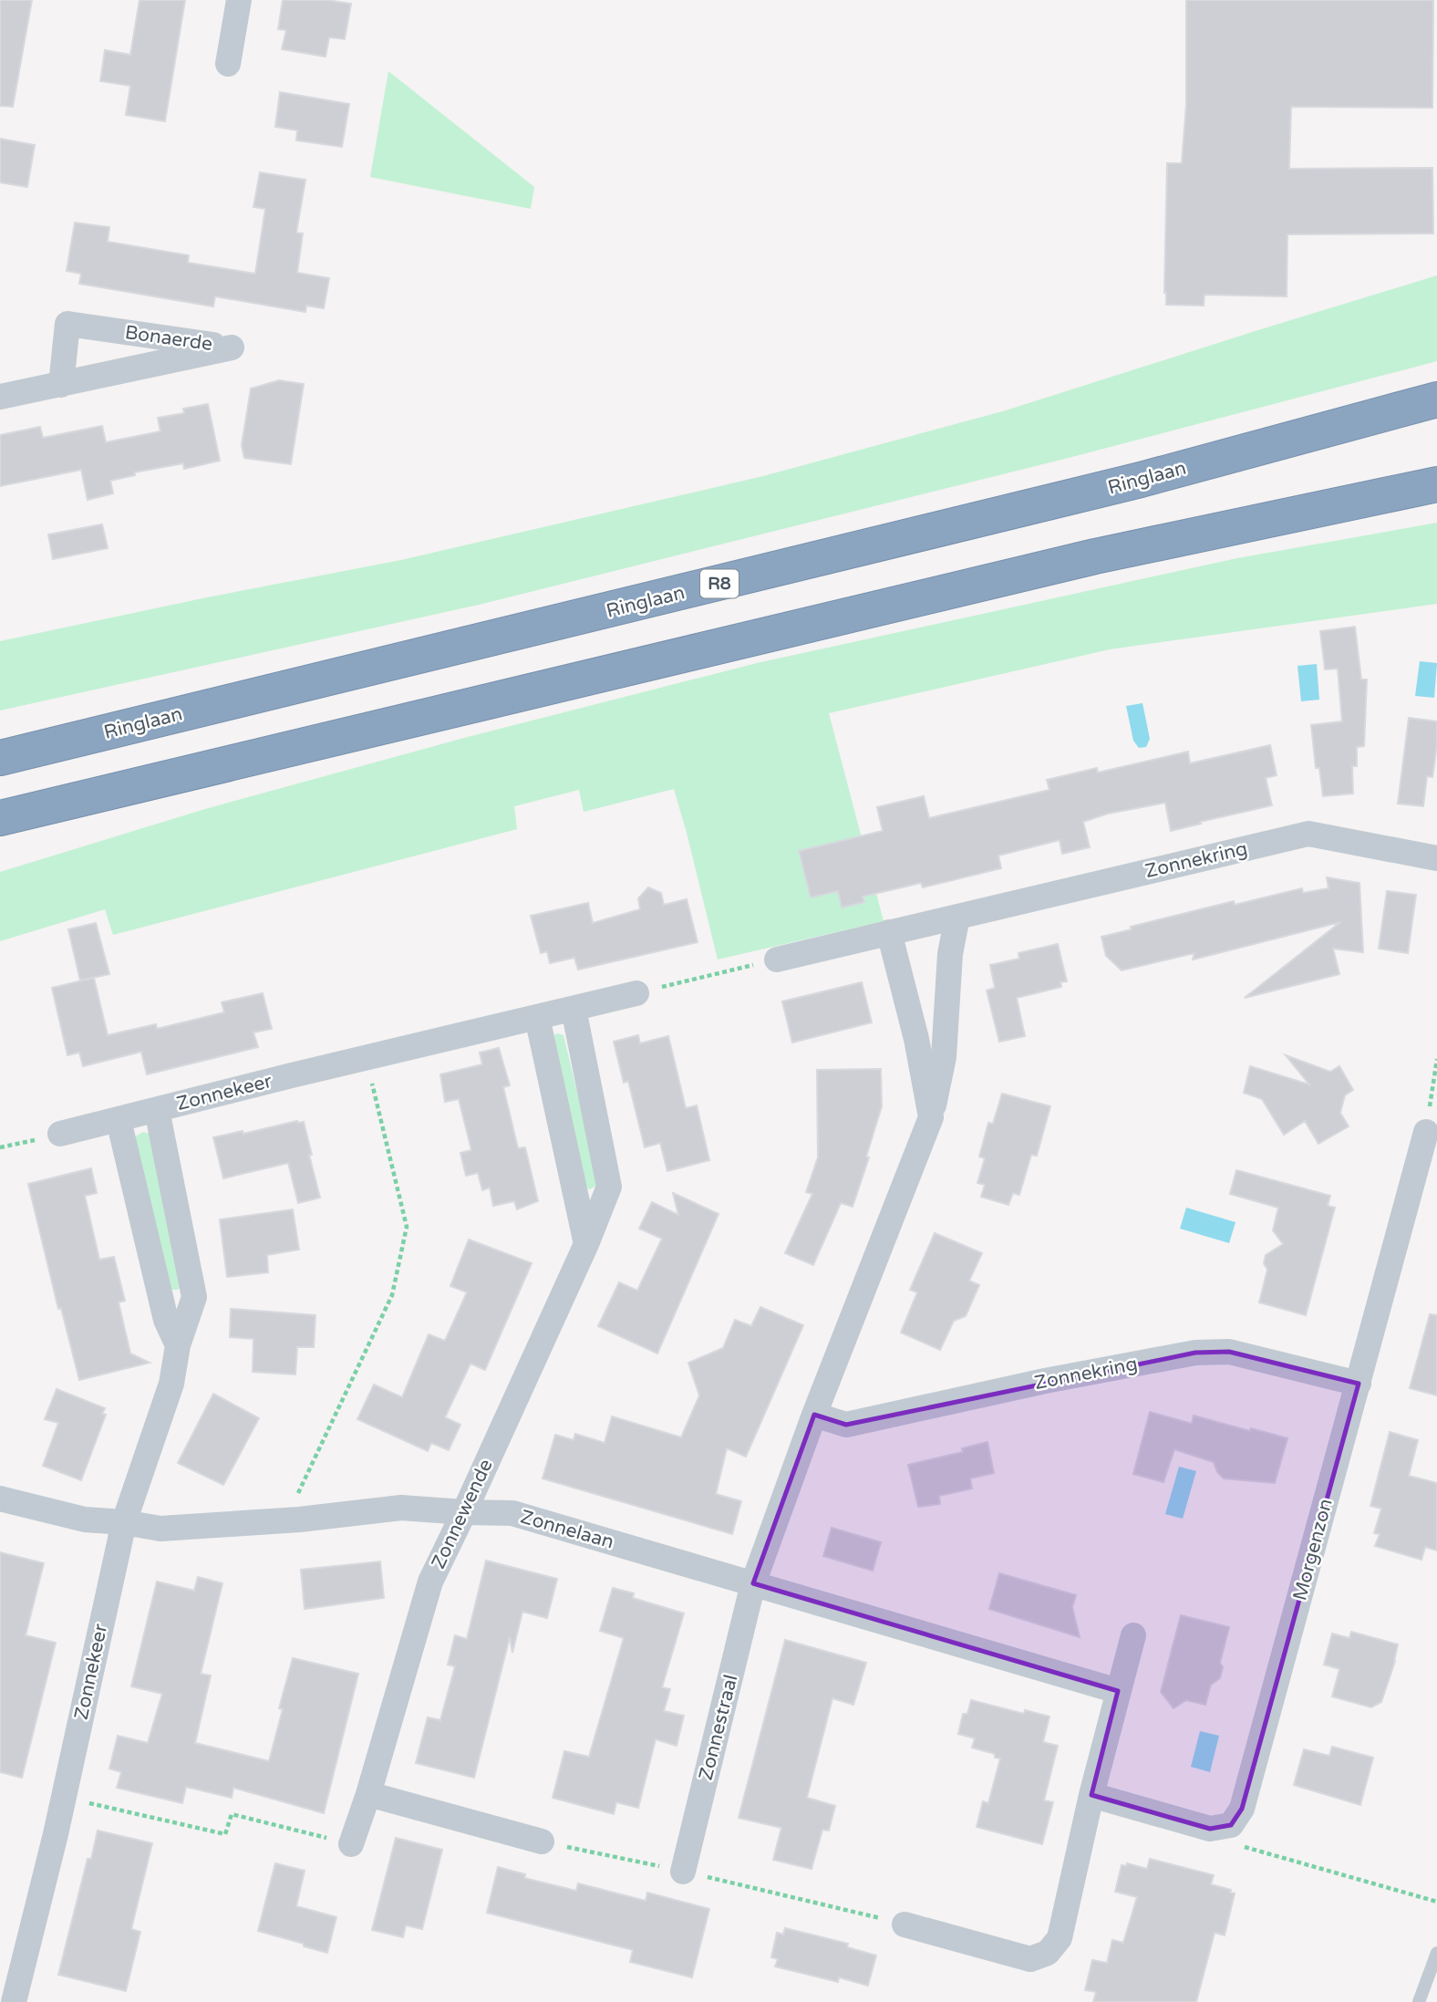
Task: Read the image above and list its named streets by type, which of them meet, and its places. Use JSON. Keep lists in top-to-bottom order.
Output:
{
  "streets": {
    "highway": ["Ringlaan", "R8"],
    "street": [
      "Bonaerde",
      "Zonnekring",
      "Zonnekeer",
      "Zonnewende",
      "Zonnelaan",
      "Morgenzon",
      "Zonnestraal"
    ]
  },
  "crossings": [
    ["Zonnekring", "Morgenzon"],
    ["Zonnekeer", "Zonnelaan"],
    ["Zonnewende", "Zonnelaan"],
    ["Zonnelaan", "Zonnestraal"]
  ]
}
